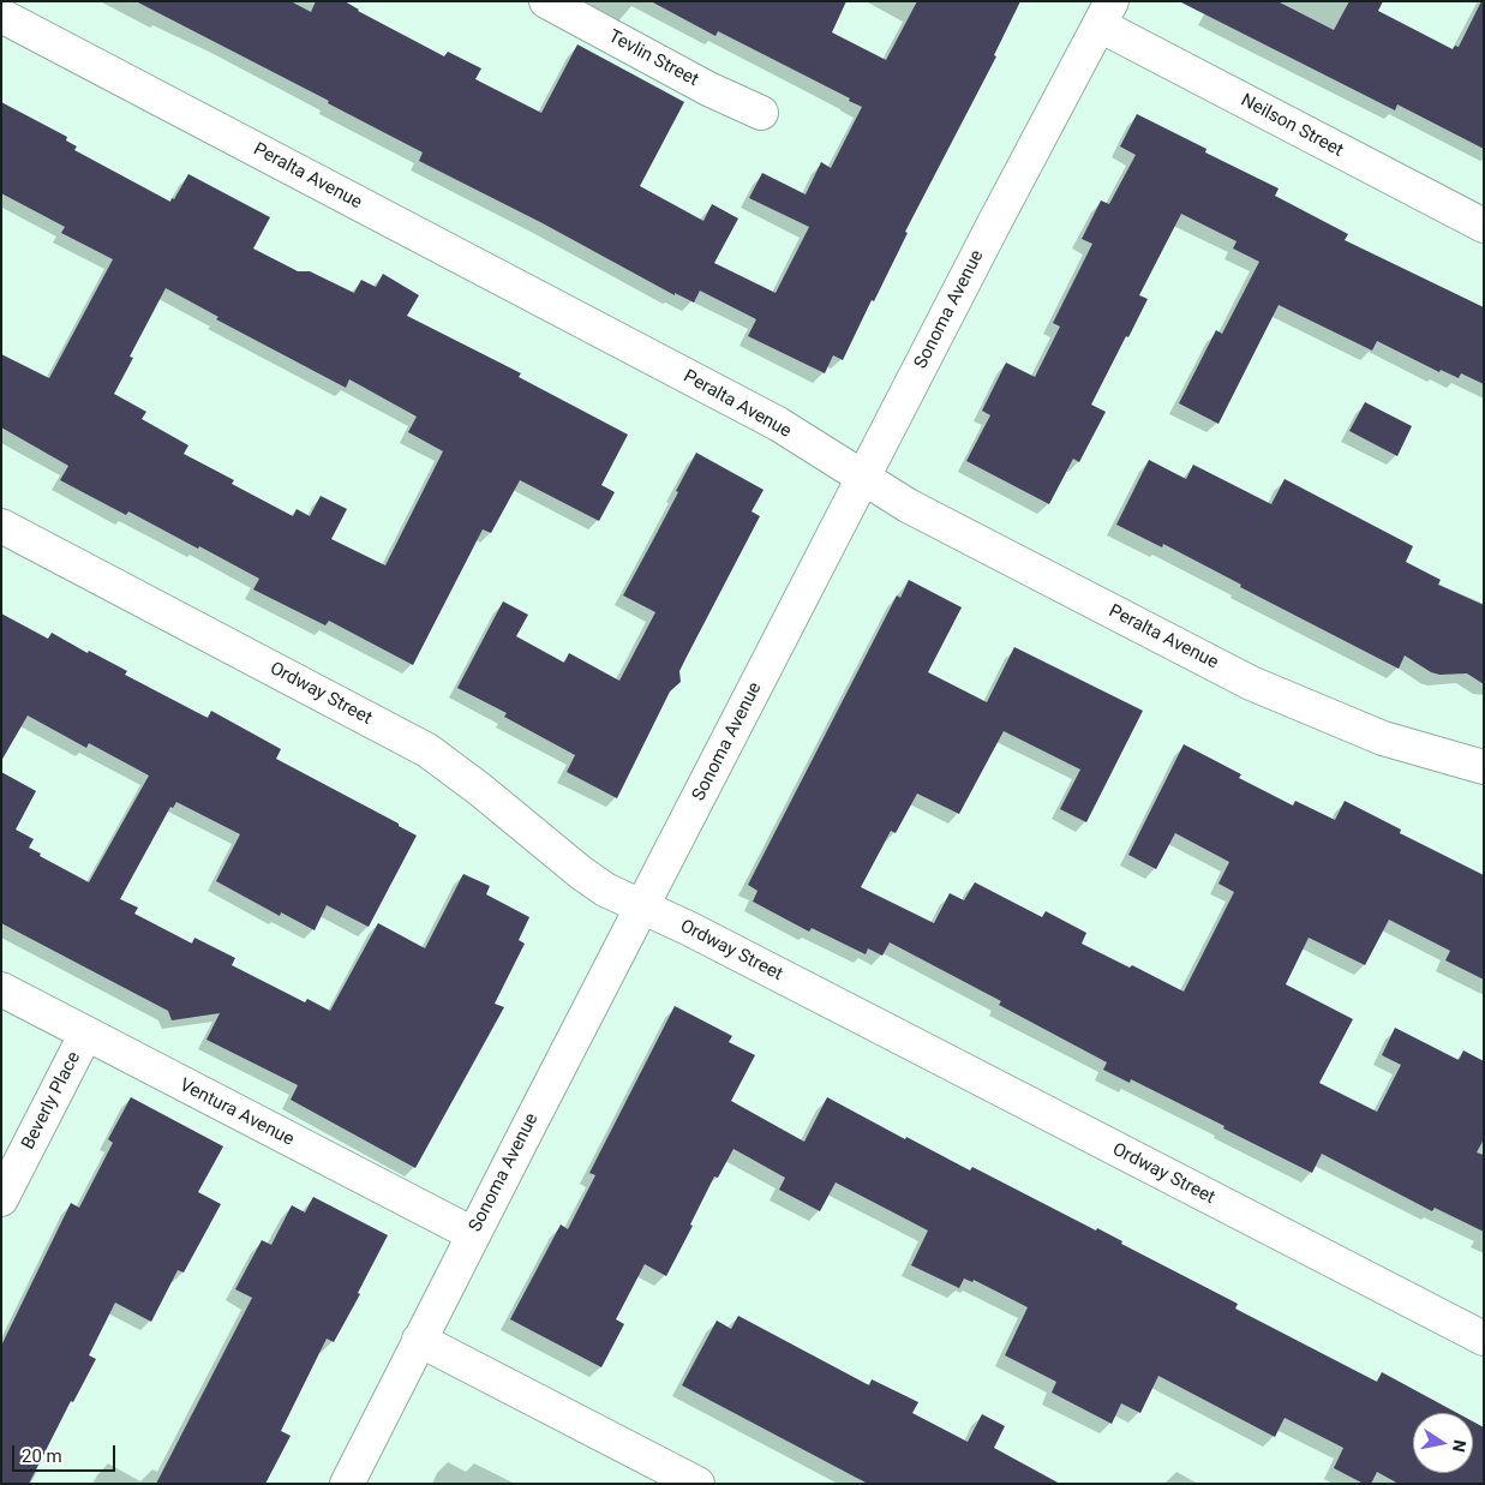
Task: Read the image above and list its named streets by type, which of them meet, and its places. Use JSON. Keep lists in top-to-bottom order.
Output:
{
  "streets": {
    "street": [
      "Tevlin Street",
      "Neilson Street",
      "Peralta Avenue",
      "Sonoma Avenue",
      "Ordway Street",
      "Beverly Place",
      "Ventura Avenue"
    ]
  },
  "crossings": [
    ["Neilson Street", "Sonoma Avenue"],
    ["Peralta Avenue", "Sonoma Avenue"],
    ["Sonoma Avenue", "Ordway Street"],
    ["Sonoma Avenue", "Ventura Avenue"],
    ["Beverly Place", "Ventura Avenue"]
  ],
  "scale_bar": "20 m",
  "north": "right"
}
